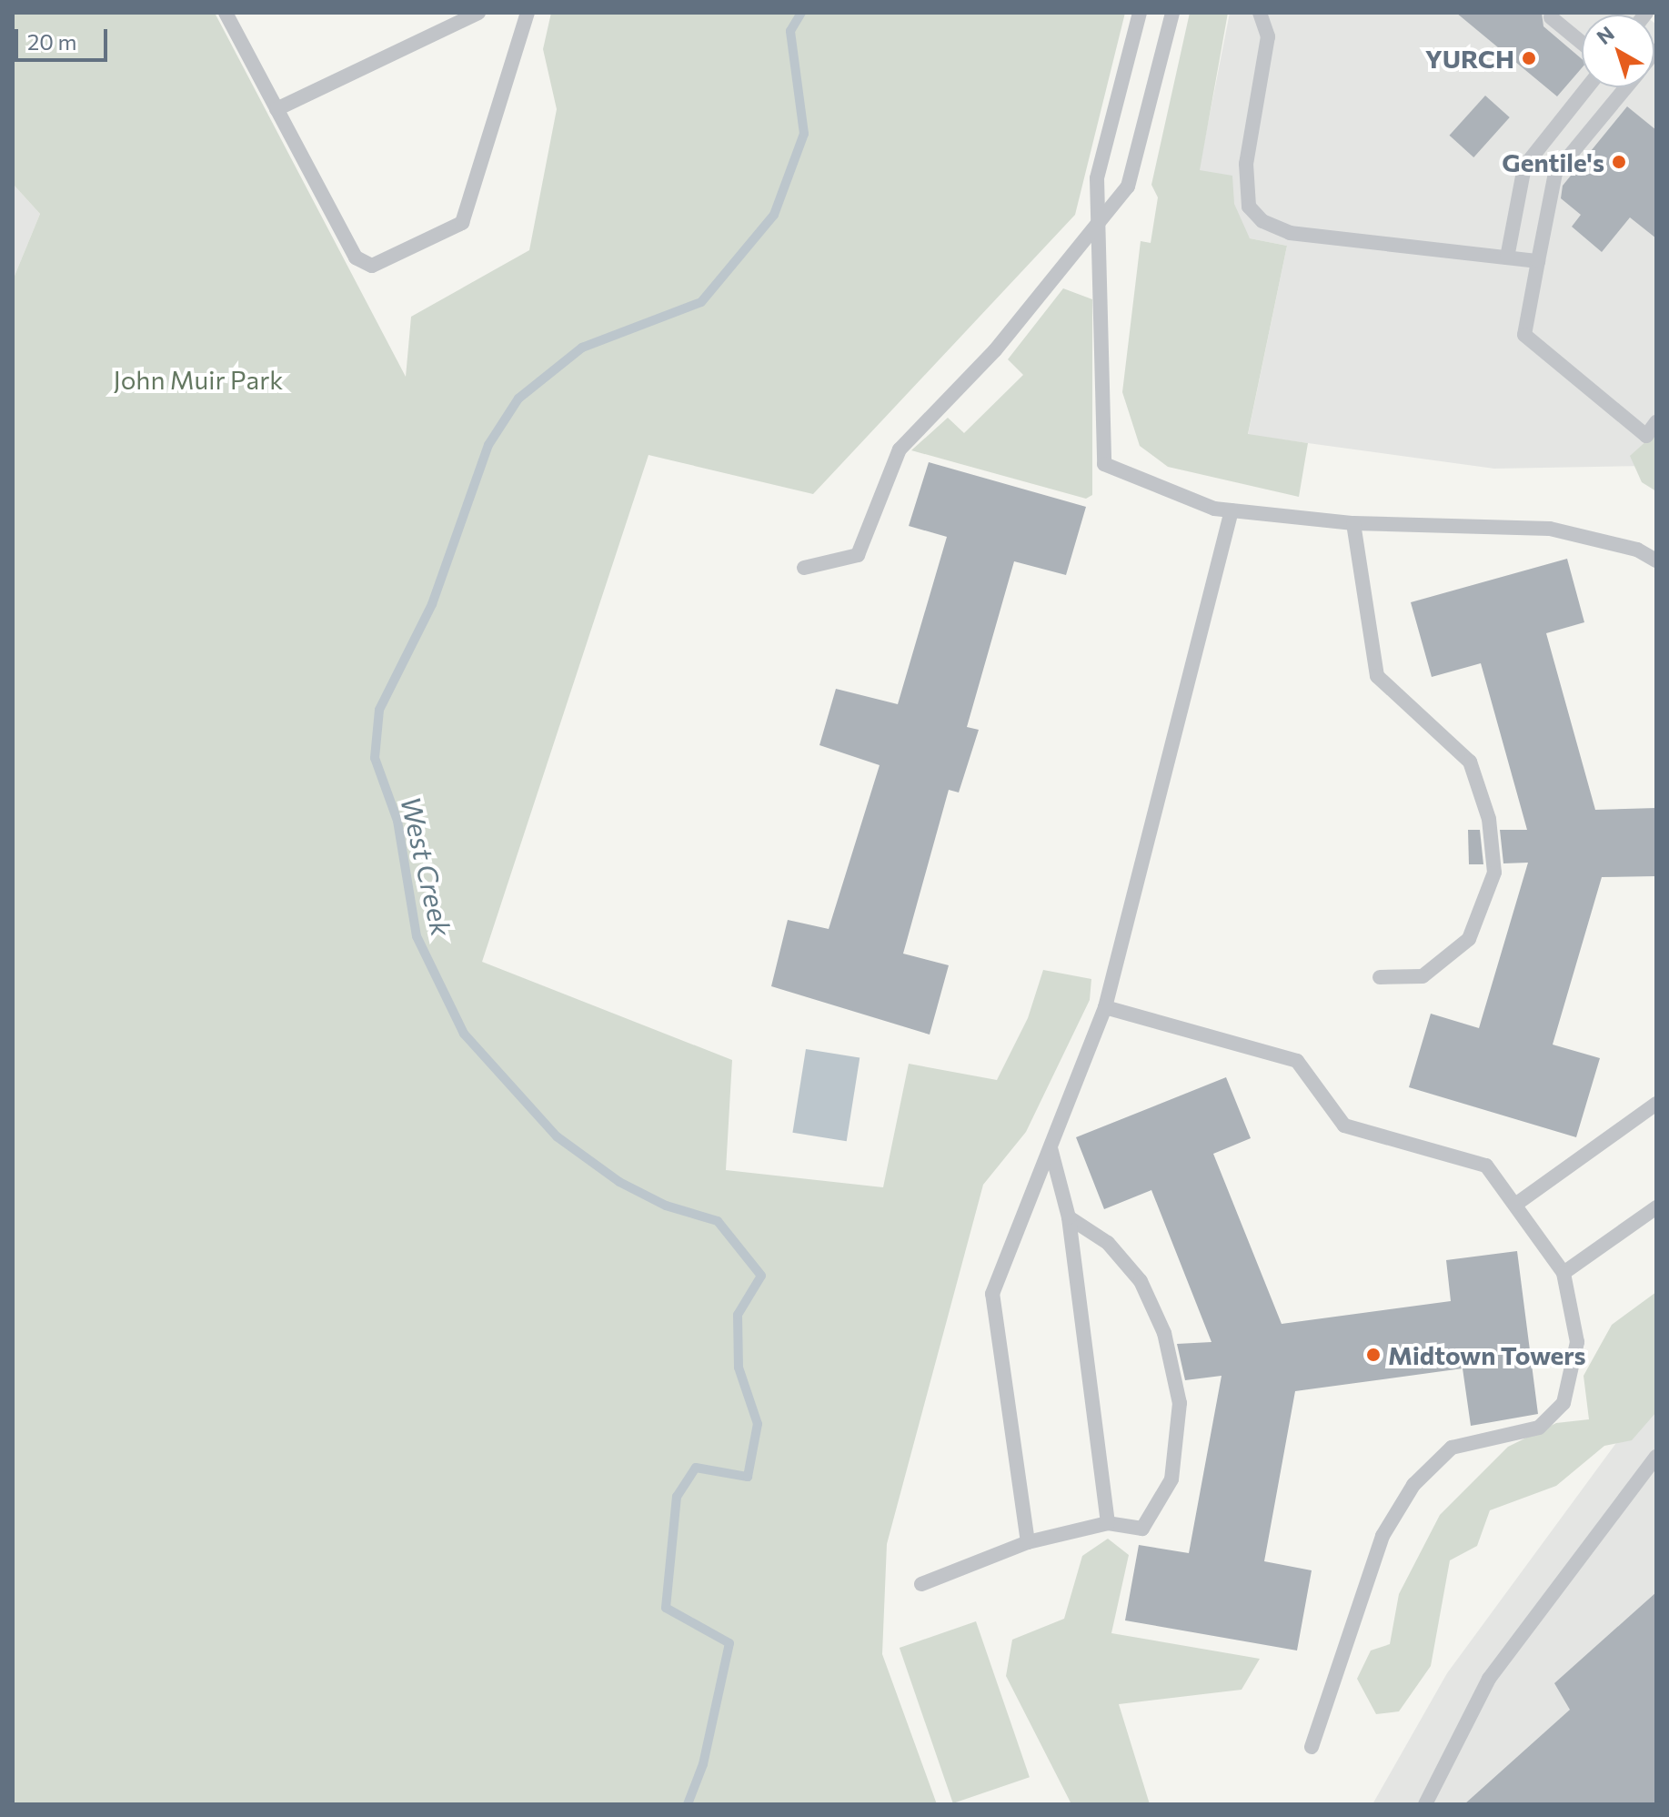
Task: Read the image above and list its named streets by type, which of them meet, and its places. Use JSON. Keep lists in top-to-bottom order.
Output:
{
  "water": ["West Creek"],
  "parks": ["John Muir Park"],
  "places": ["YURCH", "Gentile's", "Midtown Towers"],
  "scale_bar": "20 m",
  "north": "top left"
}
